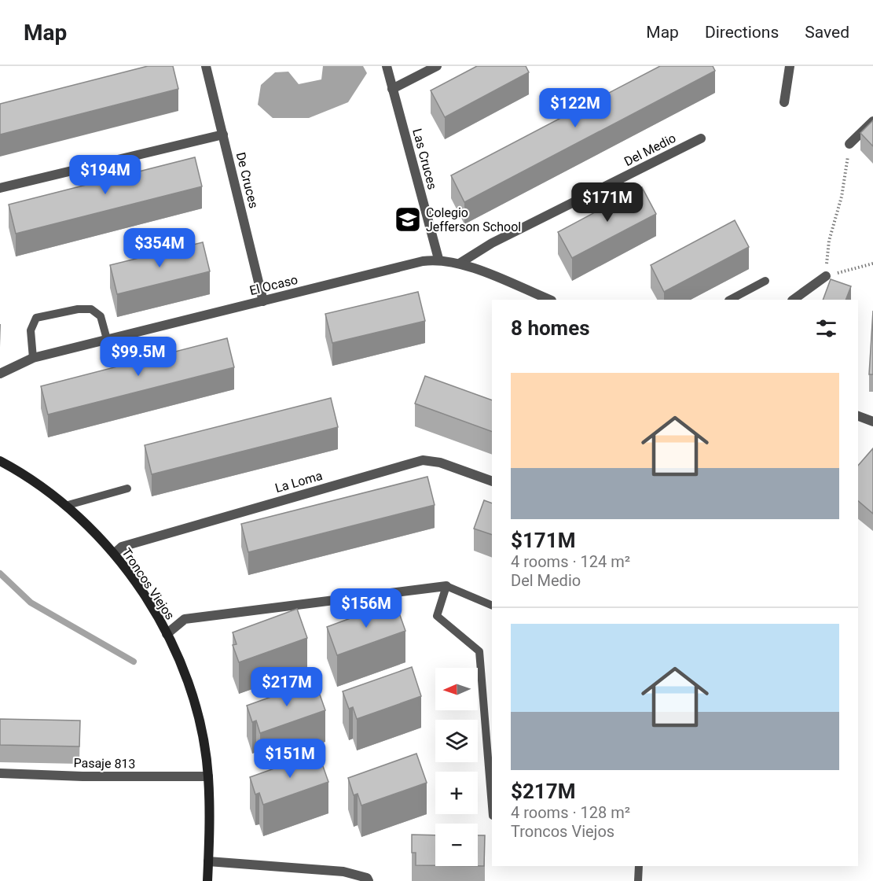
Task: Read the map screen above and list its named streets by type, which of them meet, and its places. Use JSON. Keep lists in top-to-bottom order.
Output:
{
  "streets": {
    "street": [
      "Del Medio",
      "Las Cruces",
      "De Cruces",
      "El Ocaso",
      "La Loma",
      "Troncos Viejos",
      "Pasaje 813"
    ]
  },
  "crossings": [
    ["Del Medio", "El Ocaso"],
    ["Las Cruces", "El Ocaso"],
    ["De Cruces", "El Ocaso"],
    ["La Loma", "Troncos Viejos"],
    ["Troncos Viejos", "Pasaje 813"]
  ],
  "places": {
    "school or university": ["Colegio Jefferson School"]
  },
  "north": "left",
  "page": {
    "header": "Map",
    "nav": ["Map", "Directions", "Saved"],
    "price": [
      "$122M",
      "$194M",
      "$171M",
      "$354M",
      "$99.5M",
      "$156M",
      "$217M",
      "$151M"
    ],
    "heading": "8 homes",
    "list": [
      {
        "name": "$171M",
        "note": "4 rooms · 124 m² · Del Medio"
      },
      {
        "name": "$217M",
        "note": "4 rooms · 128 m² · Troncos Viejos"
      }
    ],
    "map_buttons": ["+", "−"]
  }
}
